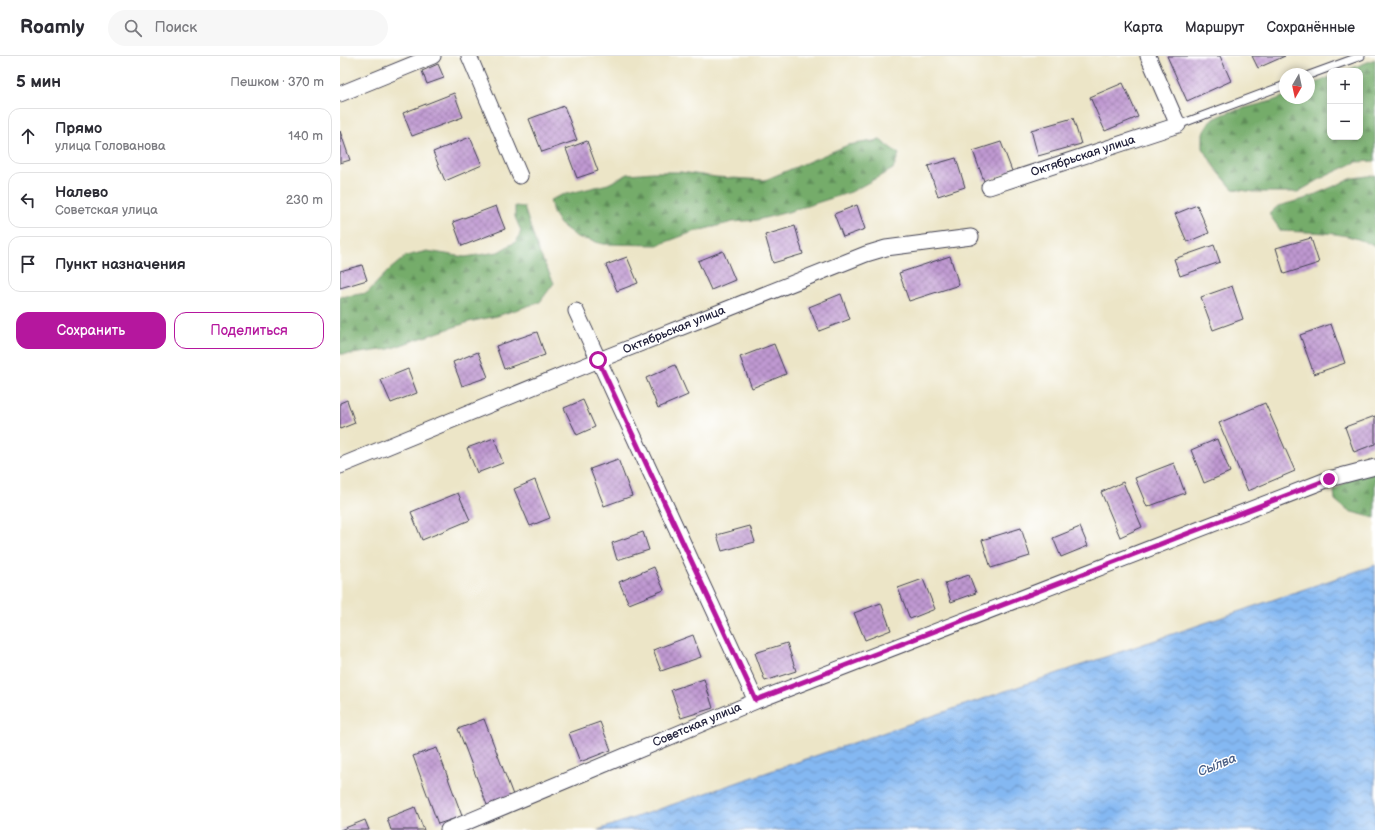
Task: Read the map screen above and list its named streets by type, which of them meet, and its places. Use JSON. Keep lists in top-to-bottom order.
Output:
{
  "streets": {
    "street": ["Октябрьская улица", "Советская улица"]
  },
  "water": ["Сы́лва"],
  "north": "bottom",
  "page": {
    "header": "Roamly",
    "search": "Поиск",
    "nav": ["Карта", "Маршрут", "Сохранённые"],
    "heading": ["5 мин", "Пешком · 370 m"],
    "map_buttons": ["+", "−"],
    "list": [
      ["Прямо", "улица Голованова", "140 m"],
      ["Налево", "Советская улица", "230 m"],
      "Пункт назначения"
    ],
    "buttons": ["Сохранить", "Поделиться"]
  }
}
